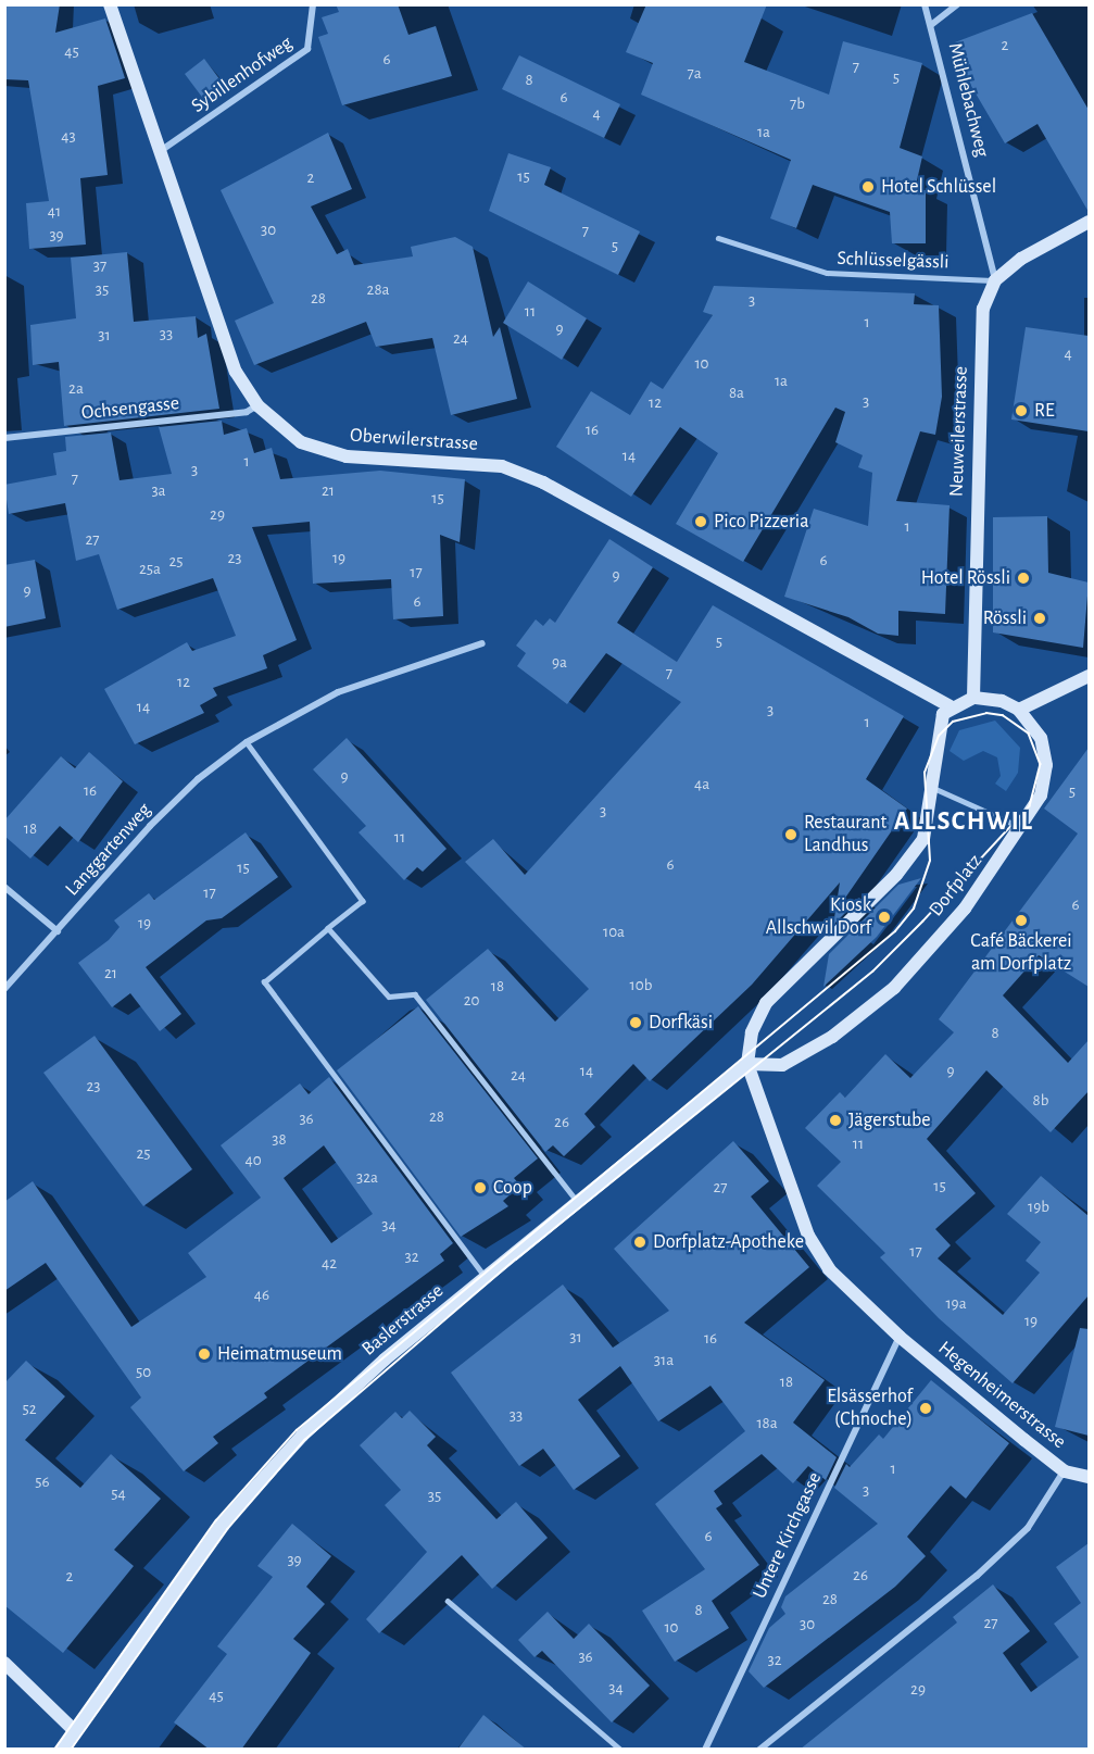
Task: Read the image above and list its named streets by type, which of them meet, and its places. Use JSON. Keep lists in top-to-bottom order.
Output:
{
  "streets": {
    "street": [
      "Sybillenhofweg",
      "Mühlebachweg",
      "Ochsengasse",
      "Neuweilerstrasse",
      "Oberwilerstrasse",
      "Langgartenweg",
      "Dorfplatz",
      "Baslerstrasse",
      "Hegenheimerstrasse",
      "Untere Kirchgasse"
    ],
    "lane": ["Schlüsselgässli"]
  },
  "crossings": [
    ["Sybillenhofweg", "Oberwilerstrasse"],
    ["Mühlebachweg", "Schlüsselgässli"],
    ["Mühlebachweg", "Neuweilerstrasse"],
    ["Schlüsselgässli", "Neuweilerstrasse"],
    ["Ochsengasse", "Oberwilerstrasse"],
    ["Neuweilerstrasse", "Oberwilerstrasse"],
    ["Neuweilerstrasse", "Dorfplatz"],
    ["Oberwilerstrasse", "Dorfplatz"],
    ["Dorfplatz", "Baslerstrasse"],
    ["Dorfplatz", "Hegenheimerstrasse"],
    ["Baslerstrasse", "Hegenheimerstrasse"],
    ["Hegenheimerstrasse", "Untere Kirchgasse"]
  ],
  "districts": ["ALLSCHWIL"],
  "places": [
    "Hotel Schlüssel",
    "RE",
    "Pico Pizzeria",
    "Hotel Rössli",
    "Rössli",
    "Restaurant Landhus",
    "Kiosk Allschwil Dorf",
    "Café Bäckerei am Dorfplatz",
    "Dorfkäsi",
    "Jägerstube",
    "Coop",
    "Dorfplatz-Apotheke",
    "Heimatmuseum",
    "Elsässerhof (Chnoche)"
  ],
  "house_numbers": [
    "2",
    "45",
    "6",
    "7",
    "7a",
    "5",
    "8",
    "6",
    "7b",
    "4",
    "1a",
    "43",
    "15",
    "2",
    "41",
    "30",
    "7",
    "39",
    "5",
    "37",
    "35",
    "28a",
    "28",
    "3",
    "11",
    "1",
    "9",
    "33",
    "31",
    "24",
    "4",
    "10",
    "1a",
    "2a",
    "8a",
    "3",
    "12",
    "16",
    "14",
    "1",
    "3",
    "7",
    "3a",
    "21",
    "15",
    "29",
    "1",
    "27",
    "23",
    "19",
    "6",
    "25",
    "25a",
    "17",
    "9",
    "9",
    "6",
    "5",
    "9a",
    "7",
    "12",
    "14",
    "3",
    "1",
    "9",
    "4a",
    "16",
    "5",
    "3",
    "18",
    "11",
    "6",
    "15",
    "17",
    "6",
    "19",
    "10a",
    "21",
    "10b",
    "18",
    "20",
    "8",
    "14",
    "9",
    "24",
    "23",
    "8b",
    "28",
    "36",
    "26",
    "38",
    "11",
    "25",
    "40",
    "32a",
    "15",
    "27",
    "19b",
    "34",
    "17",
    "32",
    "42",
    "46",
    "19a",
    "19",
    "31",
    "16",
    "31a",
    "50",
    "18",
    "52",
    "33",
    "18a",
    "1",
    "56",
    "3",
    "54",
    "35",
    "6",
    "39",
    "26",
    "2",
    "28",
    "8",
    "27",
    "30",
    "10",
    "36",
    "32",
    "34",
    "29",
    "45"
  ]
}
